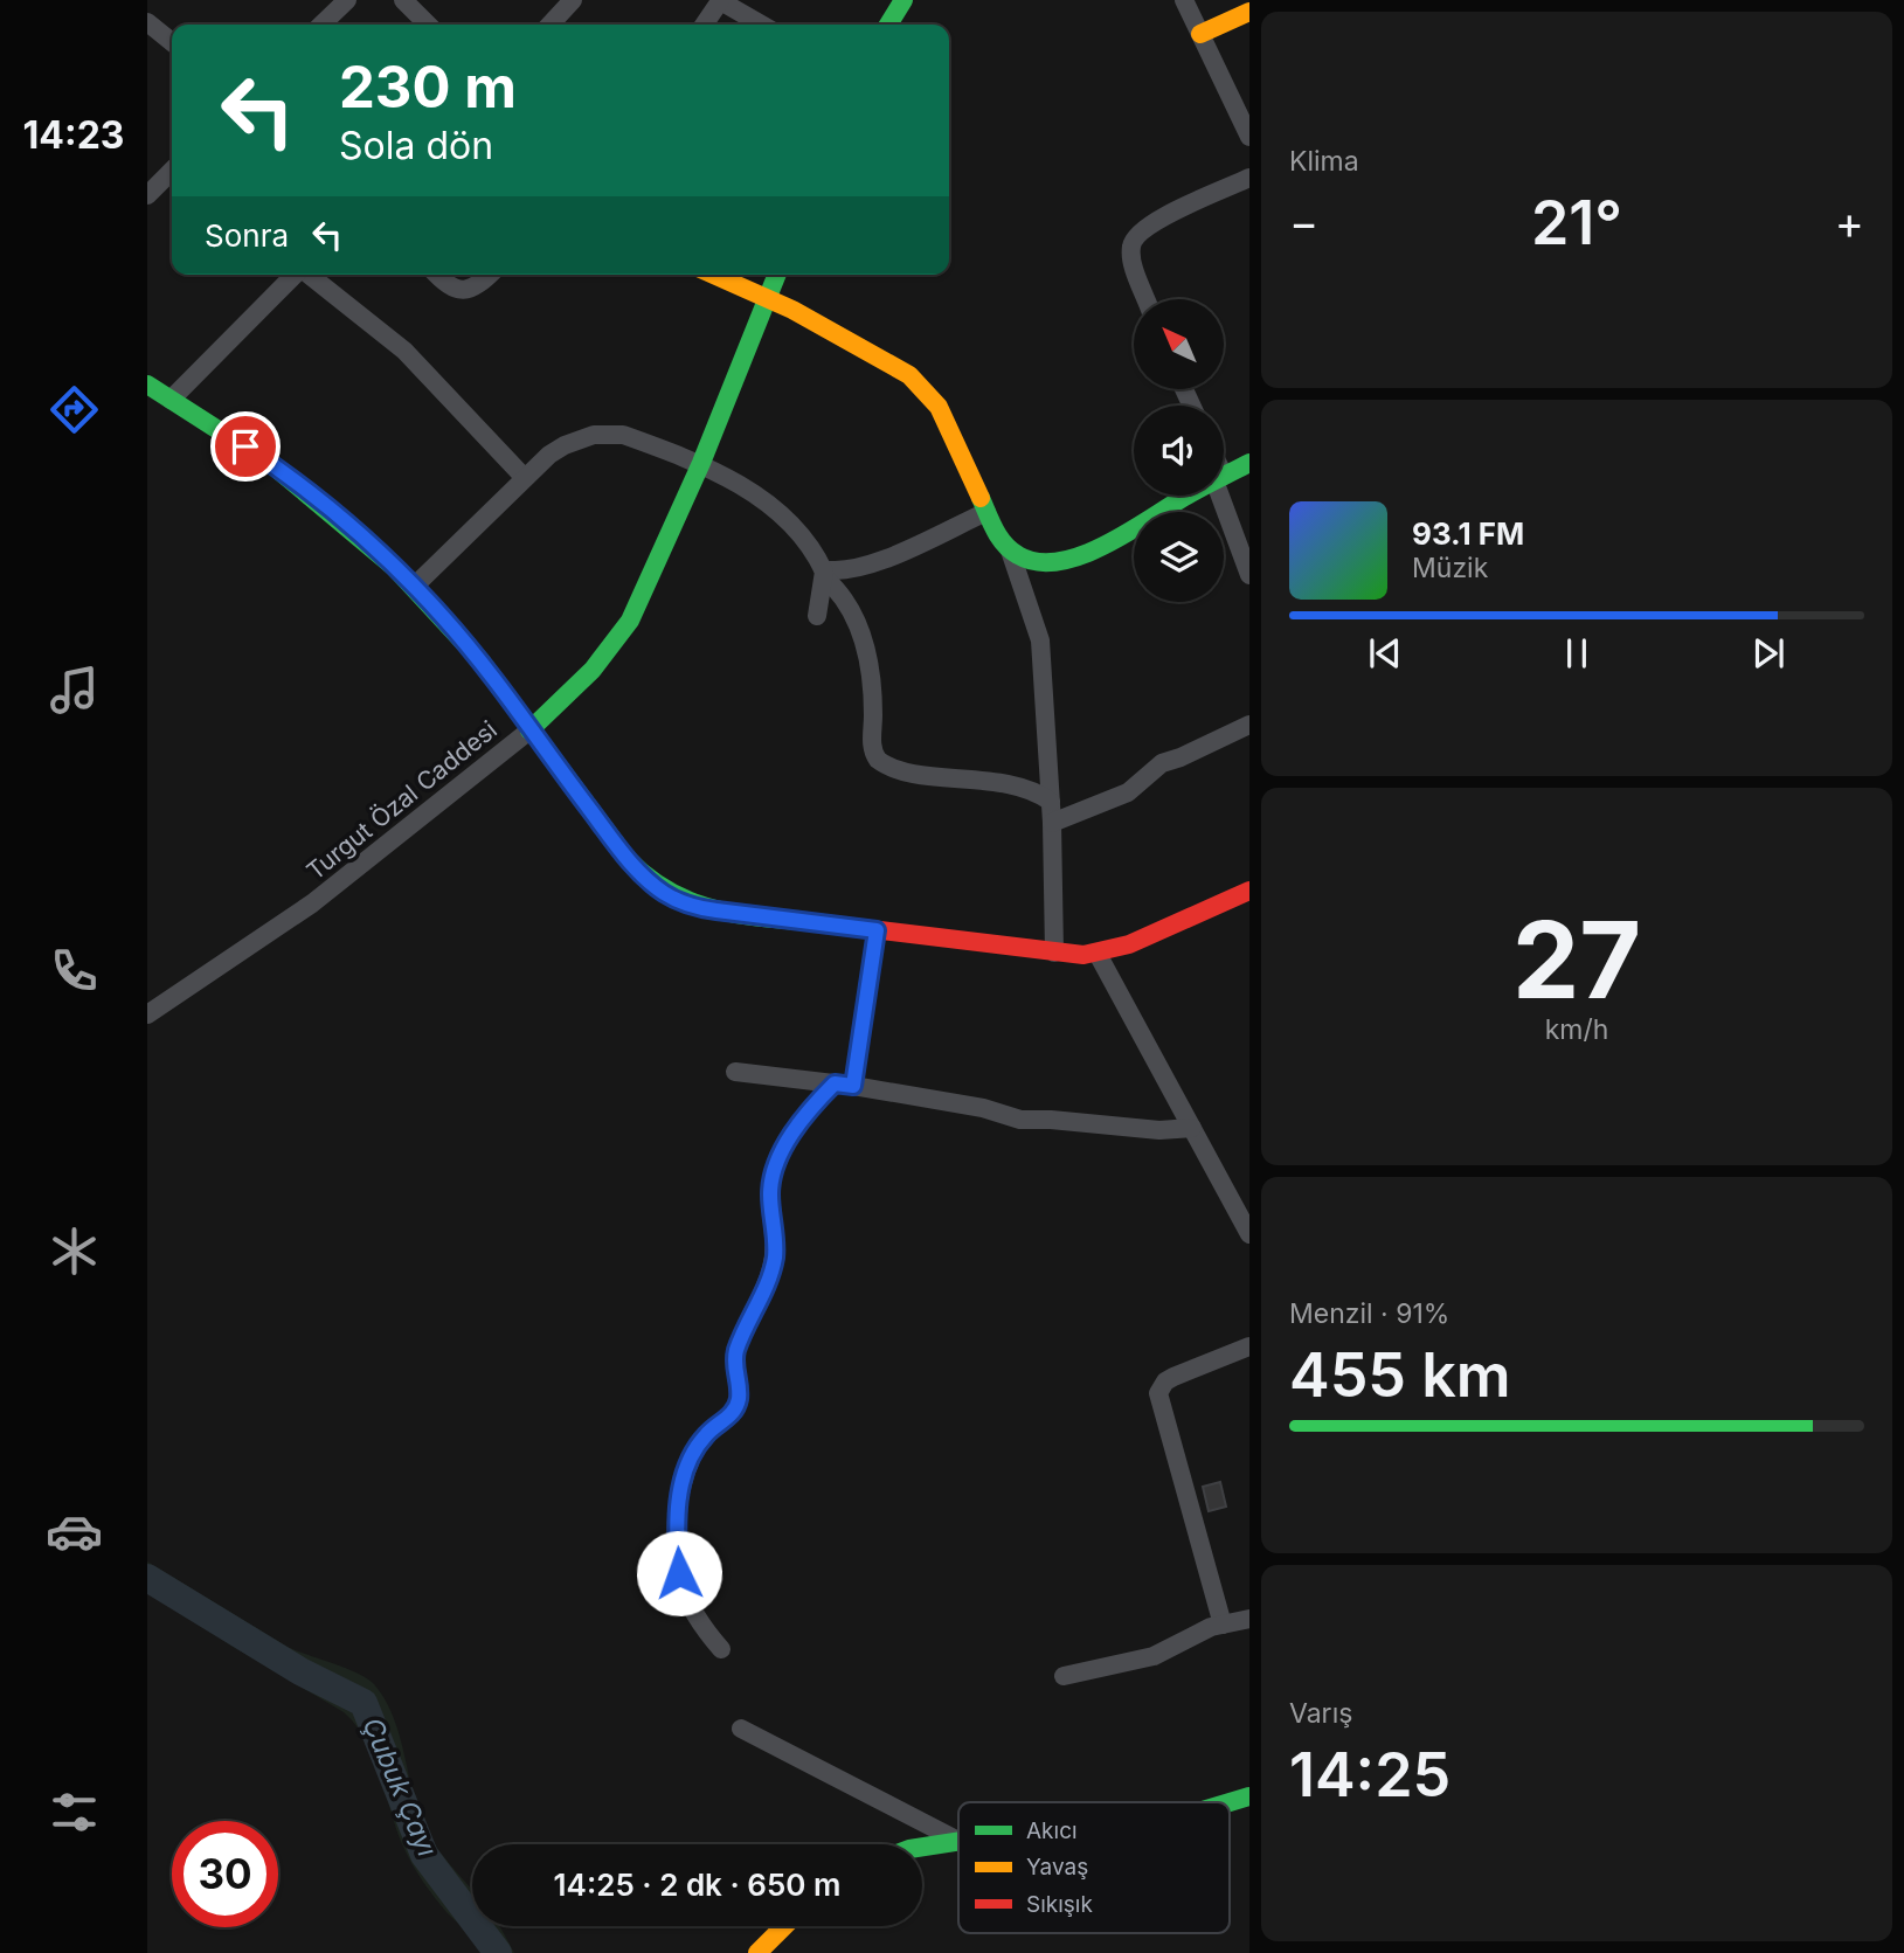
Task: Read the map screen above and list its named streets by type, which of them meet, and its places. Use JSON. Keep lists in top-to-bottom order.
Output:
{
  "streets": {
    "street": ["Turgut Özal Caddesi"]
  },
  "water": ["Çubuk Çayı"],
  "legend": ["Akıcı", "Yavaş", "Sıkışık"],
  "north": "top left",
  "page": {
    "tabs": "14:23",
    "tile": [
      "Klima",
      ["27", "km/h"],
      ["Menzil · 91%", "455 km"],
      ["Varış", "14:25"]
    ],
    "turn": ["230 m", "Sola dön"],
    "heat": ["−", "21°", "+"],
    "then": "Sonra",
    "song": ["93.1 FM", "Müzik"],
    "limit": "30",
    "trip": "14:25 · 2 dk · 650 m"
  }
}
